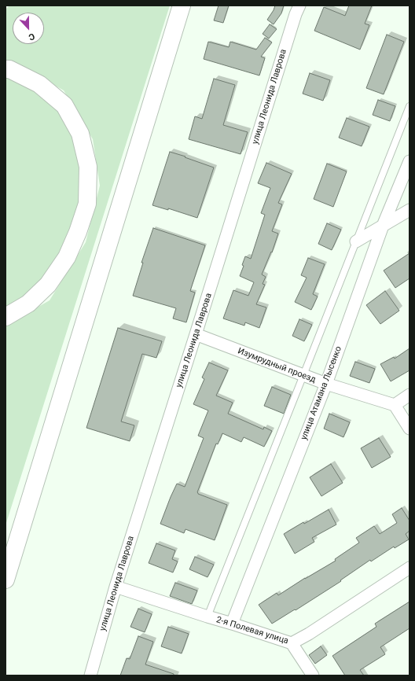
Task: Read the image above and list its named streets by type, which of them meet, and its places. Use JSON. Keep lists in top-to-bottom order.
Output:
{
  "streets": {
    "street": [
      "улица Леонида Лаврова",
      "Изумрудный проезд",
      "улица Атамана Лысенко",
      "2-я Полевая улица"
    ]
  },
  "crossings": [
    ["улица Леонида Лаврова", "Изумрудный проезд"],
    ["улица Леонида Лаврова", "2-я Полевая улица"],
    ["Изумрудный проезд", "улица Атамана Лысенко"],
    ["улица Атамана Лысенко", "2-я Полевая улица"]
  ],
  "north": "bottom"
}
